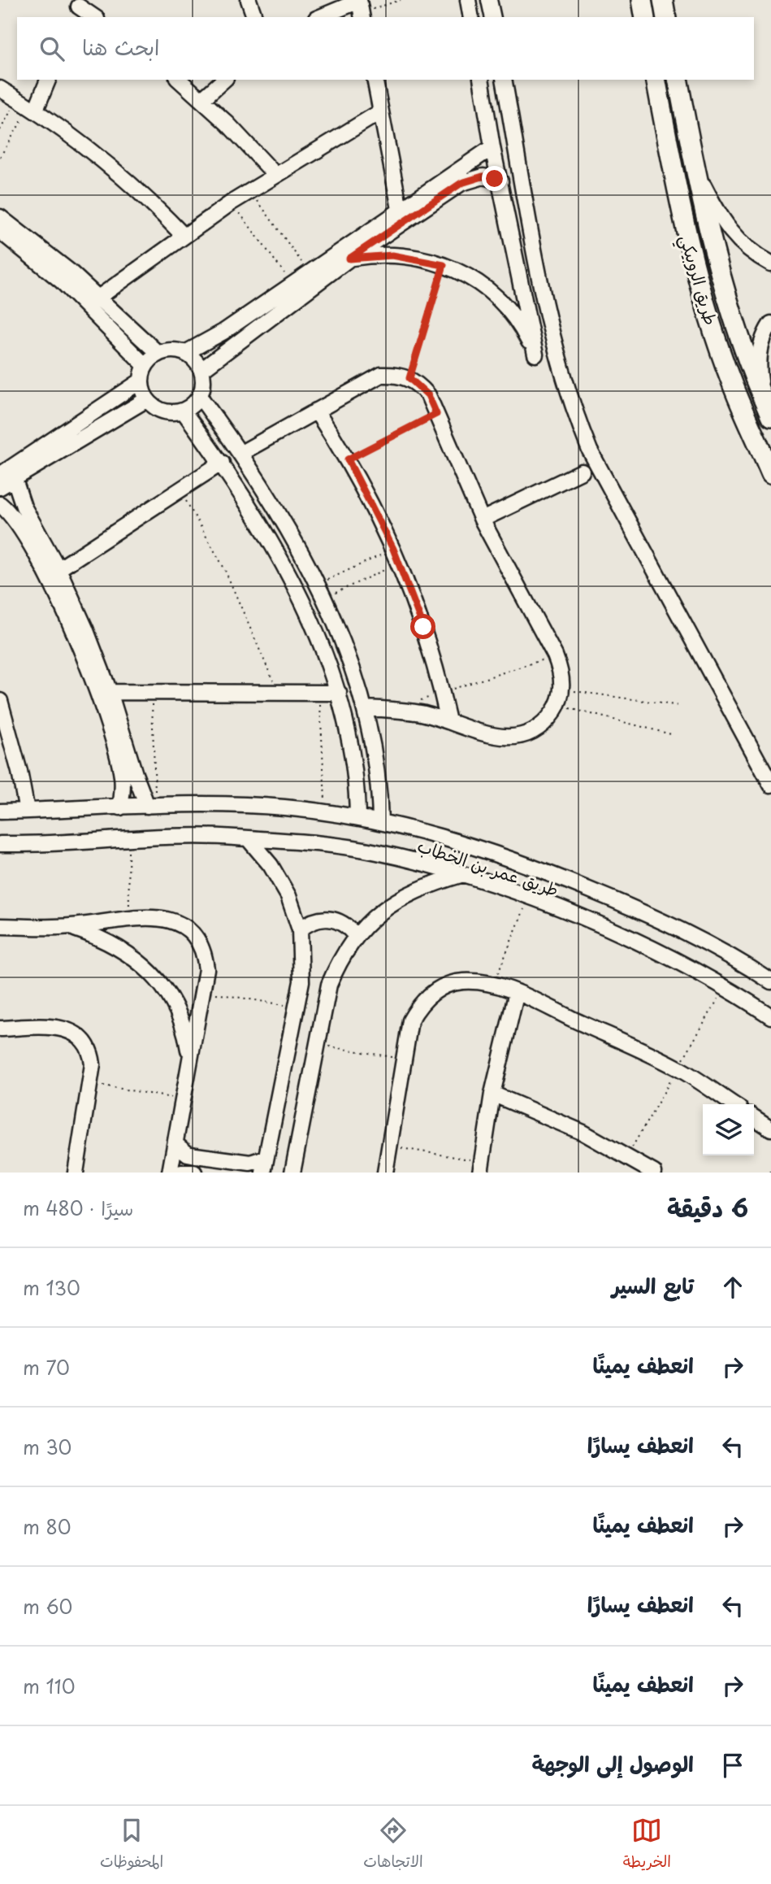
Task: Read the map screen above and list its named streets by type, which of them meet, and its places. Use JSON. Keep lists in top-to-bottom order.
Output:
{
  "streets": {
    "main road": ["طريق الروبيكي"],
    "street": ["طريق عمر بن الخطاب"]
  },
  "page": {
    "search": "ابحث هنا",
    "heading": ["6 دقيقة", "سيرًا · 480 m"],
    "list": [
      ["تابع السير", "130 m"],
      ["انعطف يمينًا", "70 m"],
      ["انعطف يسارًا", "30 m"],
      ["انعطف يمينًا", "80 m"],
      ["انعطف يسارًا", "60 m"],
      ["انعطف يمينًا", "110 m"],
      "الوصول إلى الوجهة"
    ],
    "nav": ["الخريطة", "الاتجاهات", "المحفوظات"]
  }
}
